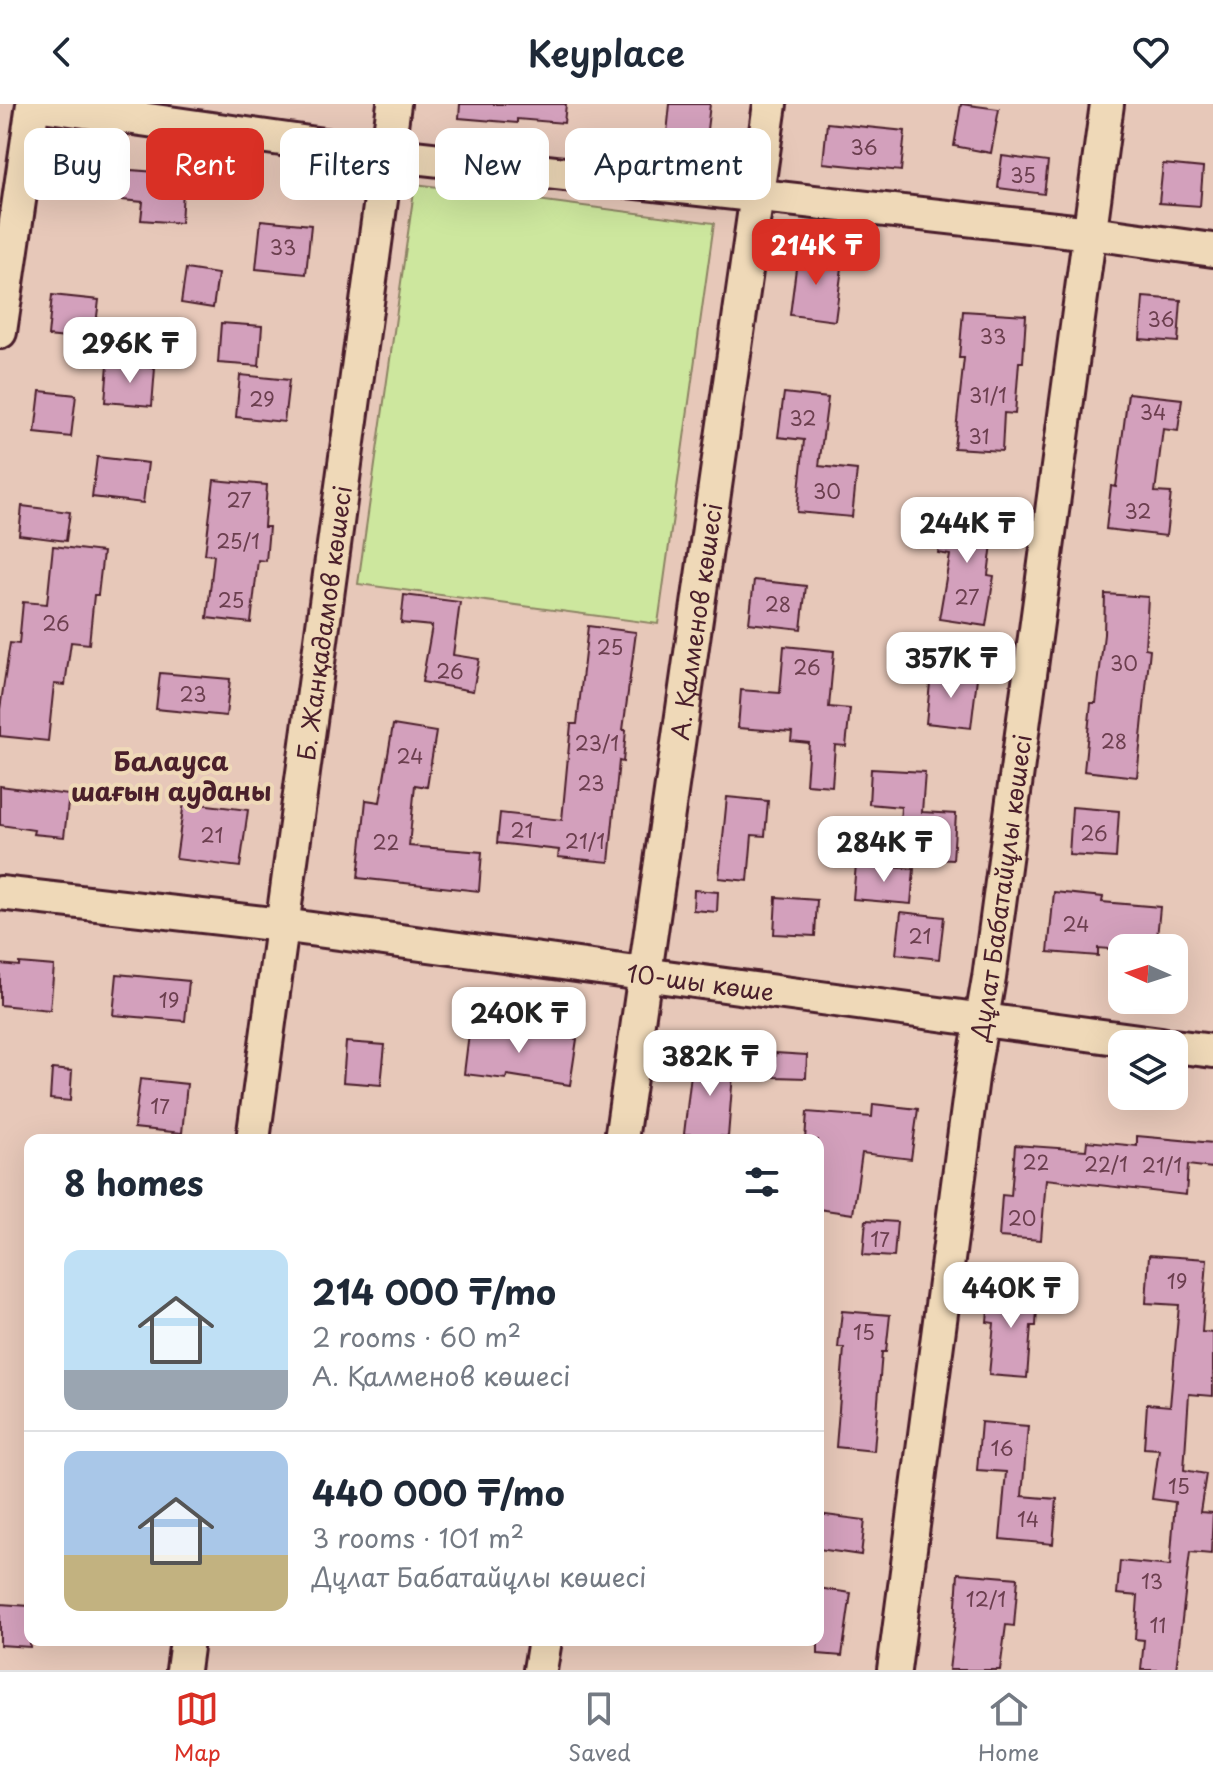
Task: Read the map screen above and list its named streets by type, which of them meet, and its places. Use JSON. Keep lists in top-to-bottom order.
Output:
{
  "streets": {
    "street": [
      "Б. Жанқадамов көшесі",
      "А. Қалменов көшесі",
      "Дұлат Бабатайұлы көшесі",
      "10-шы көше"
    ]
  },
  "crossings": [
    ["Б. Жанқадамов көшесі", "10-шы көше"],
    ["А. Қалменов көшесі", "10-шы көше"],
    ["Дұлат Бабатайұлы көшесі", "10-шы көше"]
  ],
  "districts": ["Балауса шағын ауданы"],
  "house_numbers": [
    "36",
    "35",
    "33",
    "36",
    "33",
    "31/1",
    "29",
    "34",
    "32",
    "31",
    "30",
    "27",
    "32",
    "25/1",
    "27",
    "25",
    "28",
    "26",
    "25",
    "30",
    "26",
    "26",
    "23",
    "28",
    "23/1",
    "24",
    "23",
    "21",
    "26",
    "21",
    "21/1",
    "22",
    "24",
    "21",
    "19",
    "17",
    "22",
    "22/1",
    "21/1",
    "20",
    "17",
    "19",
    "15",
    "16",
    "15",
    "14",
    "13",
    "12/1",
    "11"
  ],
  "north": "left",
  "page": {
    "header": "Keyplace",
    "chip": [
      "Buy",
      "Rent",
      "Filters",
      "New",
      "Apartment"
    ],
    "price": [
      "214K ₸",
      "296K ₸",
      "244K ₸",
      "357K ₸",
      "284K ₸",
      "240K ₸",
      "382K ₸",
      "440K ₸"
    ],
    "heading": "8 homes",
    "list": [
      {
        "name": "214 000 ₸/mo",
        "note": "2 rooms · 60 m² · А. Қалменов көшесі"
      },
      {
        "name": "440 000 ₸/mo",
        "note": "3 rooms · 101 m² · Дұлат Бабатайұлы көшесі"
      }
    ],
    "tabs": ["Map", "Saved", "Home"]
  }
}
